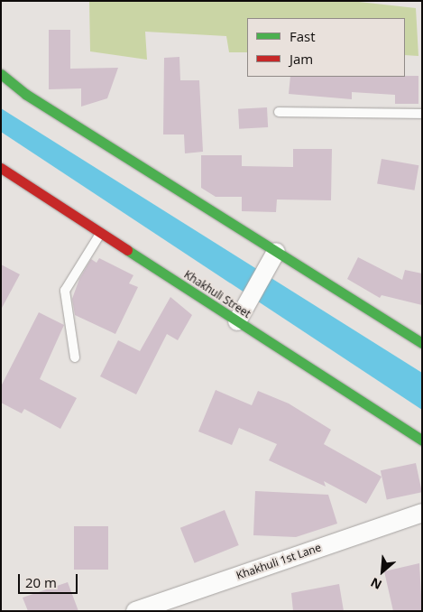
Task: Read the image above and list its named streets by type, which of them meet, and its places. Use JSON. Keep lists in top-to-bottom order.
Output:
{
  "streets": {
    "main road": ["Khakhuli Street"],
    "street": ["Khakhuli 1st Lane"]
  },
  "legend": ["Fast", "Jam"],
  "scale_bar": "20 m",
  "north": "bottom left"
}
